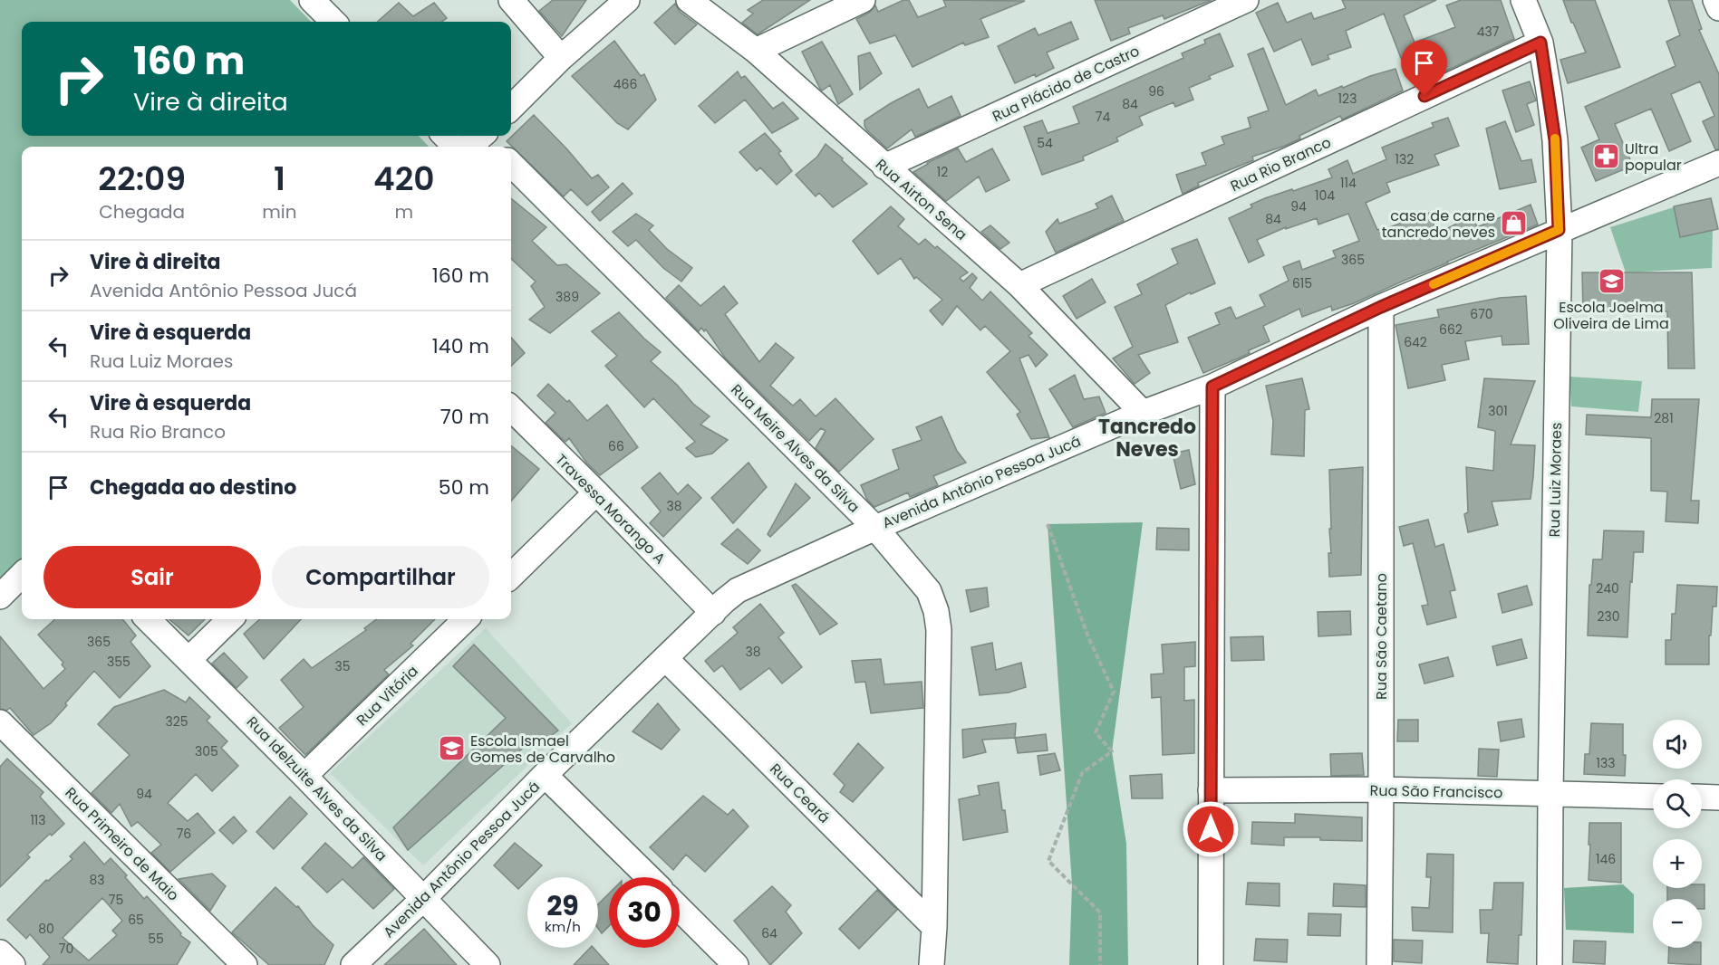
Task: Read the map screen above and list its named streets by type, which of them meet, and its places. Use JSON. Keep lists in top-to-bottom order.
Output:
{
  "streets": {
    "street": [
      "Rua Plácido de Castro",
      "Rua Rio Branco",
      "Rua Airton Sena",
      "Rua Meire Alves da Silva",
      "Rua Luiz Moraes",
      "Avenida Antônio Pessoa Jucá",
      "Travessa Morango A",
      "Rua São Caetano",
      "Rua Vitória",
      "Rua Idelzuite Alves da Silva",
      "Rua São Francisco",
      "Rua Ceará",
      "Rua Primeiro de Maio"
    ]
  },
  "crossings": [
    ["Rua Plácido de Castro", "Rua Airton Sena"],
    ["Rua Rio Branco", "Rua Airton Sena"],
    ["Rua Rio Branco", "Rua Luiz Moraes"],
    ["Rua Airton Sena", "Avenida Antônio Pessoa Jucá"],
    ["Rua Meire Alves da Silva", "Avenida Antônio Pessoa Jucá"],
    ["Rua Meire Alves da Silva", "Rua Ceará"],
    ["Rua Luiz Moraes", "Avenida Antônio Pessoa Jucá"],
    ["Rua Luiz Moraes", "Rua São Francisco"],
    ["Avenida Antônio Pessoa Jucá", "Travessa Morango A"],
    ["Avenida Antônio Pessoa Jucá", "Rua São Caetano"],
    ["Avenida Antônio Pessoa Jucá", "Rua Idelzuite Alves da Silva"],
    ["Avenida Antônio Pessoa Jucá", "Rua Ceará"],
    ["Rua São Caetano", "Rua São Francisco"],
    ["Rua Vitória", "Rua Idelzuite Alves da Silva"]
  ],
  "districts": ["Tancredo Neves"],
  "places": {
    "pharmacy": ["Ultra popular"],
    "shop": ["casa de carne tancredo neves"],
    "school or university": ["Escola Joelma Oliveira de Lima", "Escola Ismael Gomes de Carvalho"]
  },
  "house_numbers": [
    "437",
    "466",
    "96",
    "123",
    "84",
    "74",
    "54",
    "132",
    "12",
    "114",
    "104",
    "94",
    "84",
    "365",
    "615",
    "389",
    "670",
    "662",
    "642",
    "301",
    "281",
    "66",
    "38",
    "240",
    "230",
    "365",
    "38",
    "355",
    "35",
    "325",
    "305",
    "133",
    "94",
    "113",
    "76",
    "146",
    "83",
    "75",
    "65",
    "80",
    "64",
    "55",
    "70"
  ],
  "page": {
    "turn": ["160 m", "Vire à direita"],
    "eta": [
      "22:09",
      "Chegada",
      "1",
      "min",
      "420",
      "m"
    ],
    "list": [
      {
        "name": "Vire à direita",
        "note": "Avenida Antônio Pessoa Jucá",
        "value": "160 m"
      },
      {
        "name": "Vire à esquerda",
        "note": "Rua Luiz Moraes",
        "value": "140 m"
      },
      {
        "name": "Vire à esquerda",
        "note": "Rua Rio Branco",
        "value": "70 m"
      },
      {
        "name": "Chegada ao destino",
        "value": "50 m"
      }
    ],
    "buttons": ["Sair", "Compartilhar"],
    "map_buttons": ["+", "−"],
    "speed": "29 km/h",
    "limit": "30"
  }
}
